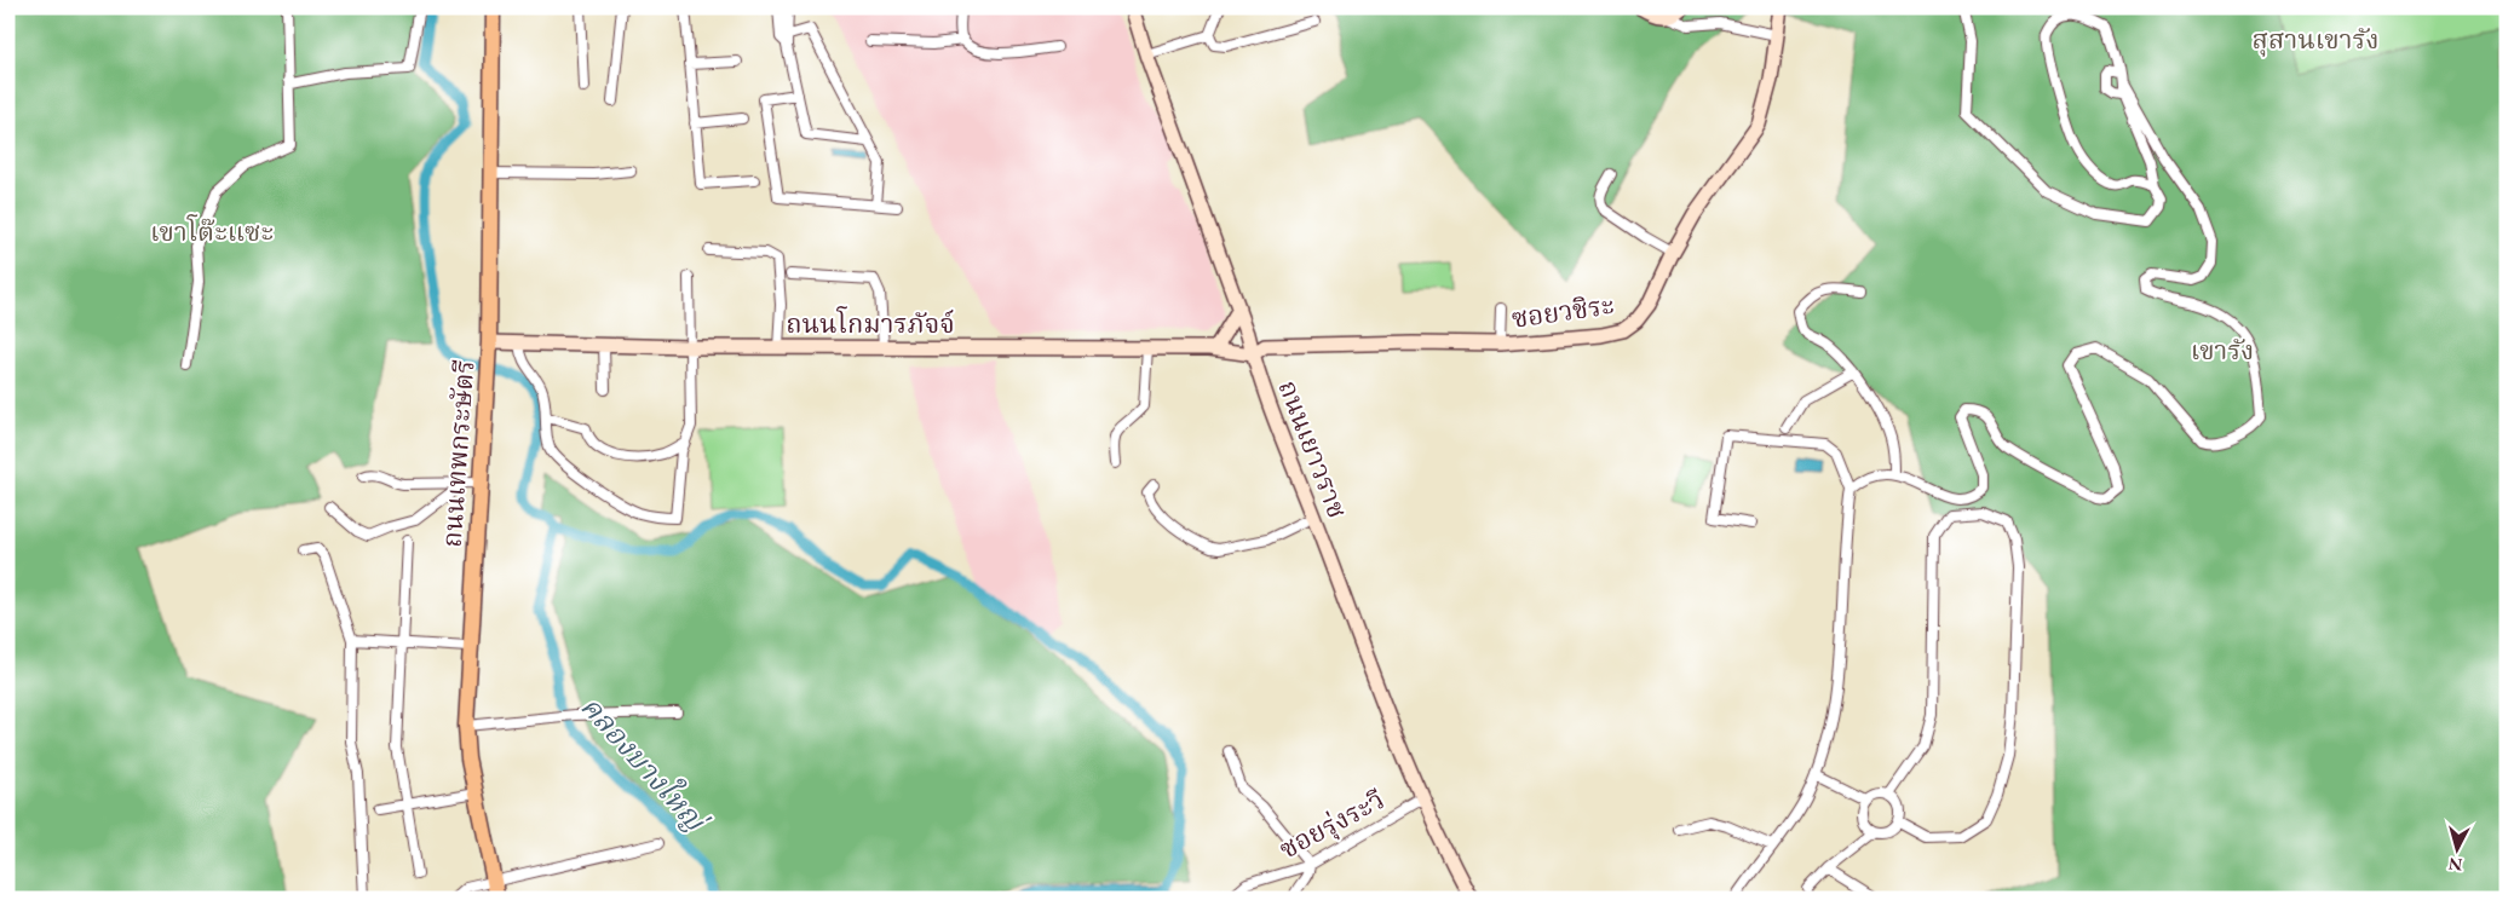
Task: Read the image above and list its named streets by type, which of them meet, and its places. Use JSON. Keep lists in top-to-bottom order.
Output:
{
  "streets": {
    "main road": ["ถนนเทพกระษัตรี"],
    "street": [
      "ซอยวชิระ",
      "ถนนโกมารภัจจ์",
      "ถนนเยาวราช",
      "ซอยรุ่งระวี"
    ]
  },
  "crossings": [
    ["ซอยวชิระ", "ถนนโกมารภัจจ์"],
    ["ซอยวชิระ", "ถนนเยาวราช"],
    ["ถนนโกมารภัจจ์", "ถนนเยาวราช"],
    ["ถนนโกมารภัจจ์", "ถนนเทพกระษัตรี"],
    ["ถนนเยาวราช", "ซอยรุ่งระวี"]
  ],
  "water": ["คลองบางใหญ่"],
  "parks": ["สุสานเขารัง", "เขาโต๊ะแซะ", "เขารัง"],
  "north": "bottom"
}
